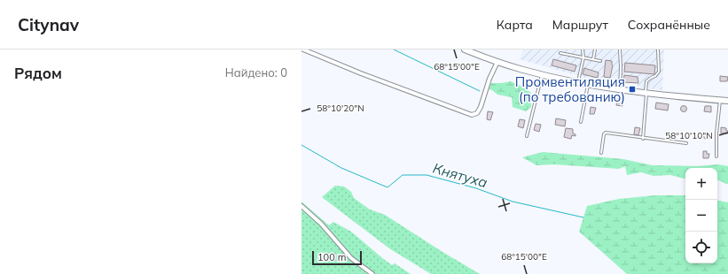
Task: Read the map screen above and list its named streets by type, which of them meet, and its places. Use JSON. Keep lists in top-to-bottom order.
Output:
{
  "water": ["Княтуха"],
  "places": {
    "transit": ["Промвентиляция (по требованию)"]
  },
  "scale_bar": "100 m",
  "page": {
    "header": "Citynav",
    "nav": ["Карта", "Маршрут", "Сохранённые"],
    "heading": ["Рядом", "Найдено: 0"],
    "map_buttons": ["+", "−"],
    "scale": "100 m"
  },
  "coordinates": ["68°15'00\"E", "58°10'20\"N", "58°10'10\"N"]
}
